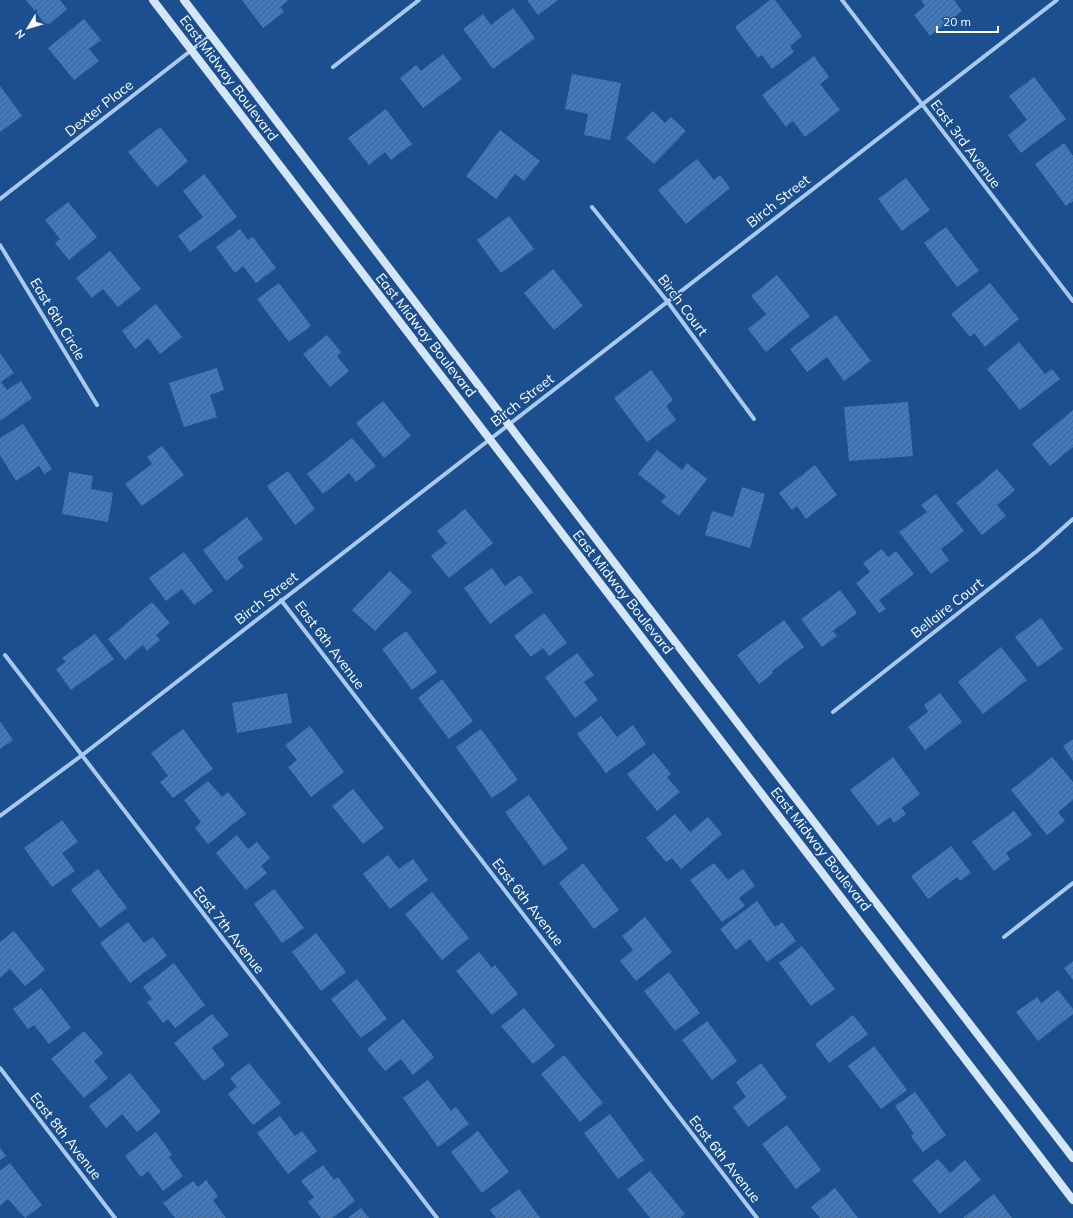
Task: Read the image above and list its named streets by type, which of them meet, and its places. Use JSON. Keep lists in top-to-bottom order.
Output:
{
  "streets": {
    "main road": ["East Midway Boulevard"],
    "street": [
      "Dexter Place",
      "East 3rd Avenue",
      "Birch Street",
      "Birch Court",
      "East 6th Circle",
      "Bellaire Court",
      "East 6th Avenue",
      "East 7th Avenue",
      "East 8th Avenue"
    ]
  },
  "crossings": [
    ["East Midway Boulevard", "Dexter Place"],
    ["East Midway Boulevard", "Birch Street"],
    ["East 3rd Avenue", "Birch Street"],
    ["Birch Street", "Birch Court"],
    ["Birch Street", "East 6th Avenue"],
    ["Birch Street", "East 7th Avenue"]
  ],
  "scale_bar": "20 m",
  "north": "bottom left"
}
